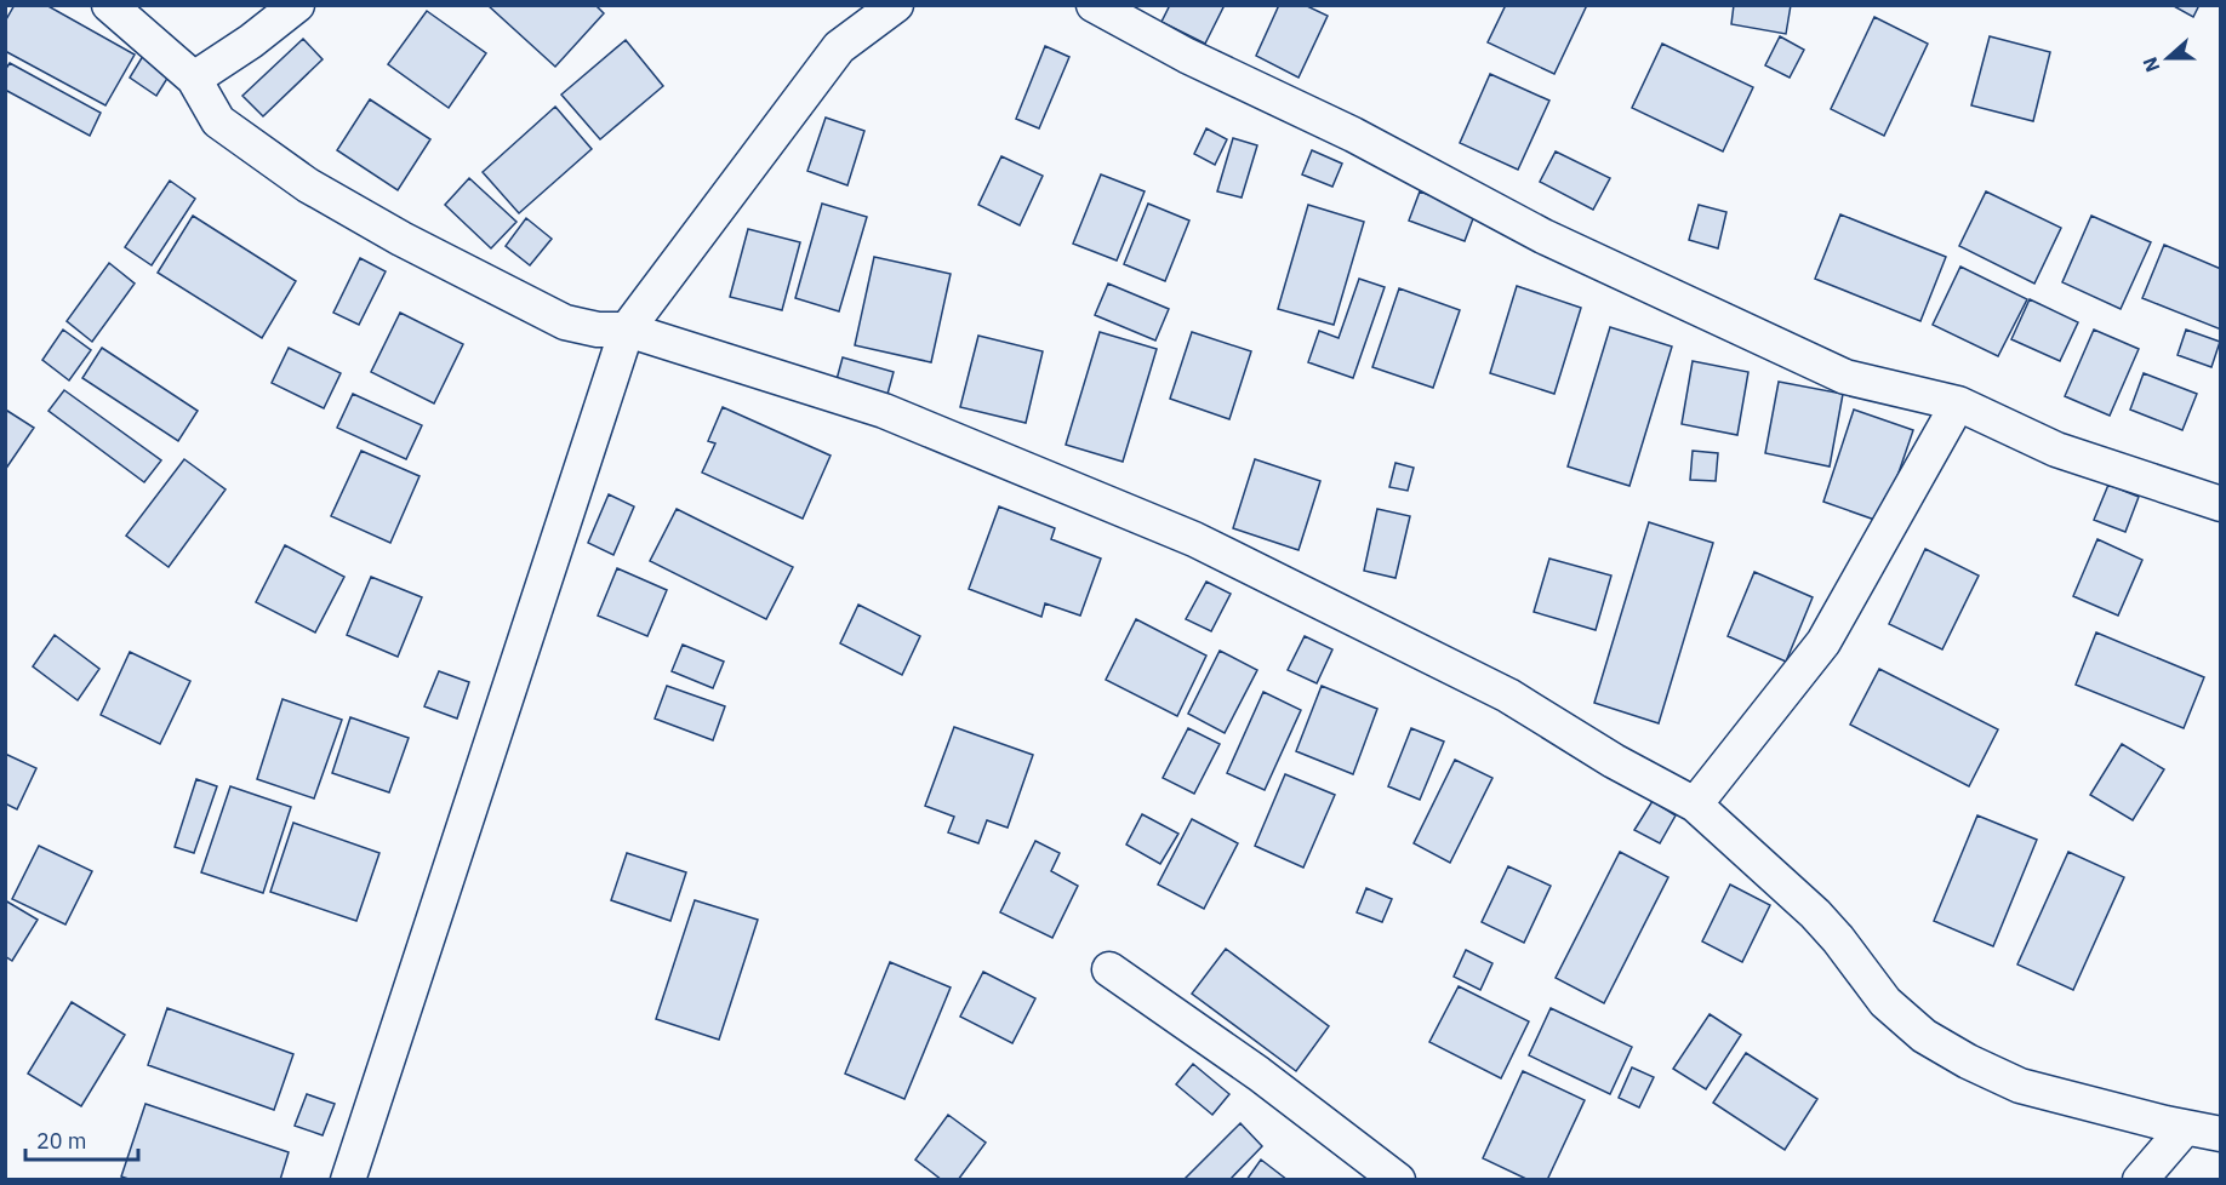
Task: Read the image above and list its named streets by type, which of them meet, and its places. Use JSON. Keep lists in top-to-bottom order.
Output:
{
  "scale_bar": "20 m",
  "north": "left"
}
